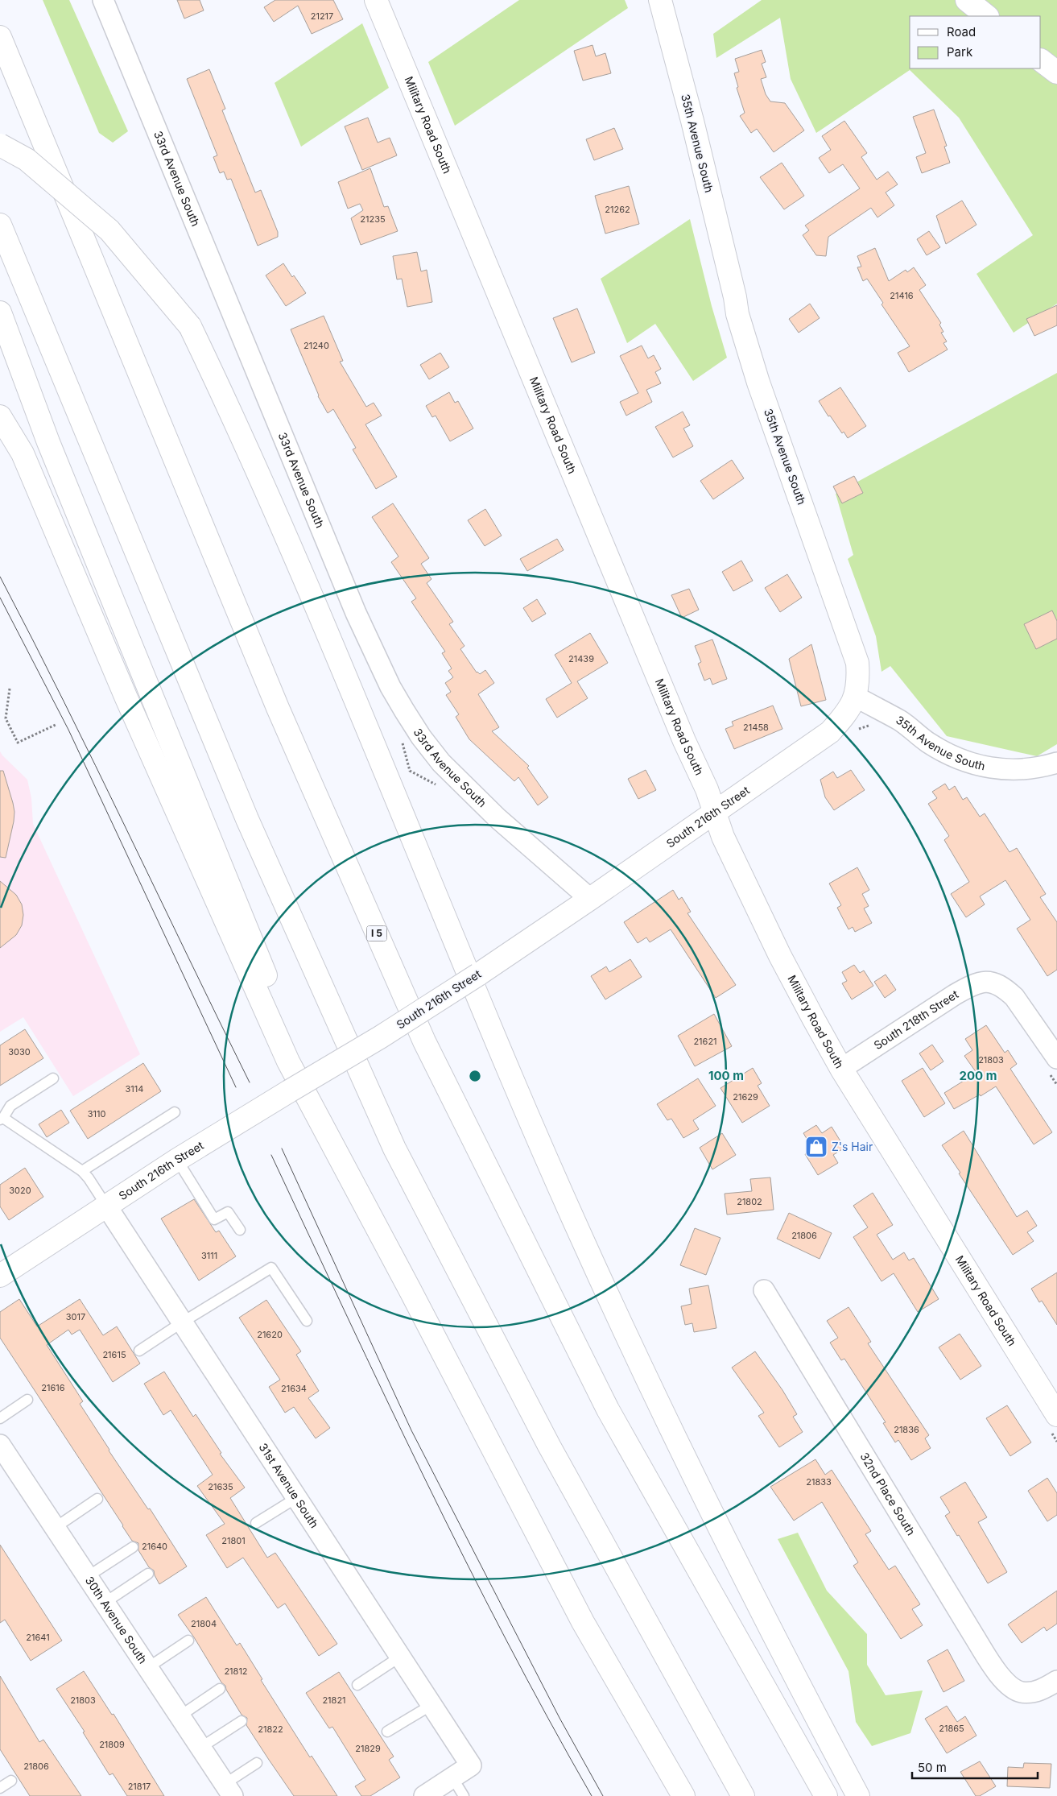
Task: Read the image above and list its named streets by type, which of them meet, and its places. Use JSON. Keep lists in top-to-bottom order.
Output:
{
  "streets": {
    "main road": [
      "Military Road South",
      "35th Avenue South",
      "South 216th Street",
      "I 5"
    ],
    "street": [
      "33rd Avenue South",
      "South 218th Street",
      "31st Avenue South",
      "32nd Place South",
      "30th Avenue South"
    ]
  },
  "crossings": [
    ["Military Road South", "South 216th Street"],
    ["Military Road South", "South 218th Street"],
    ["35th Avenue South", "South 216th Street"],
    ["33rd Avenue South", "South 216th Street"],
    ["South 216th Street", "31st Avenue South"]
  ],
  "places": {
    "shop": ["Z's Hair"]
  },
  "house_numbers": [
    "21217",
    "21262",
    "21235",
    "21416",
    "21240",
    "21439",
    "21458",
    "21621",
    "3030",
    "21803",
    "3114",
    "21629",
    "3110",
    "3020",
    "21802",
    "21806",
    "3111",
    "3017",
    "21620",
    "21615",
    "21616",
    "21634",
    "21836",
    "21833",
    "21635",
    "21801",
    "21640",
    "21804",
    "21641",
    "21812",
    "21803",
    "21821",
    "21865",
    "21822",
    "21809",
    "21829",
    "21806",
    "21817"
  ],
  "legend": ["Road", "Park"],
  "scale_bar": "50 m",
  "rings": ["100 m", "200 m"]
}
